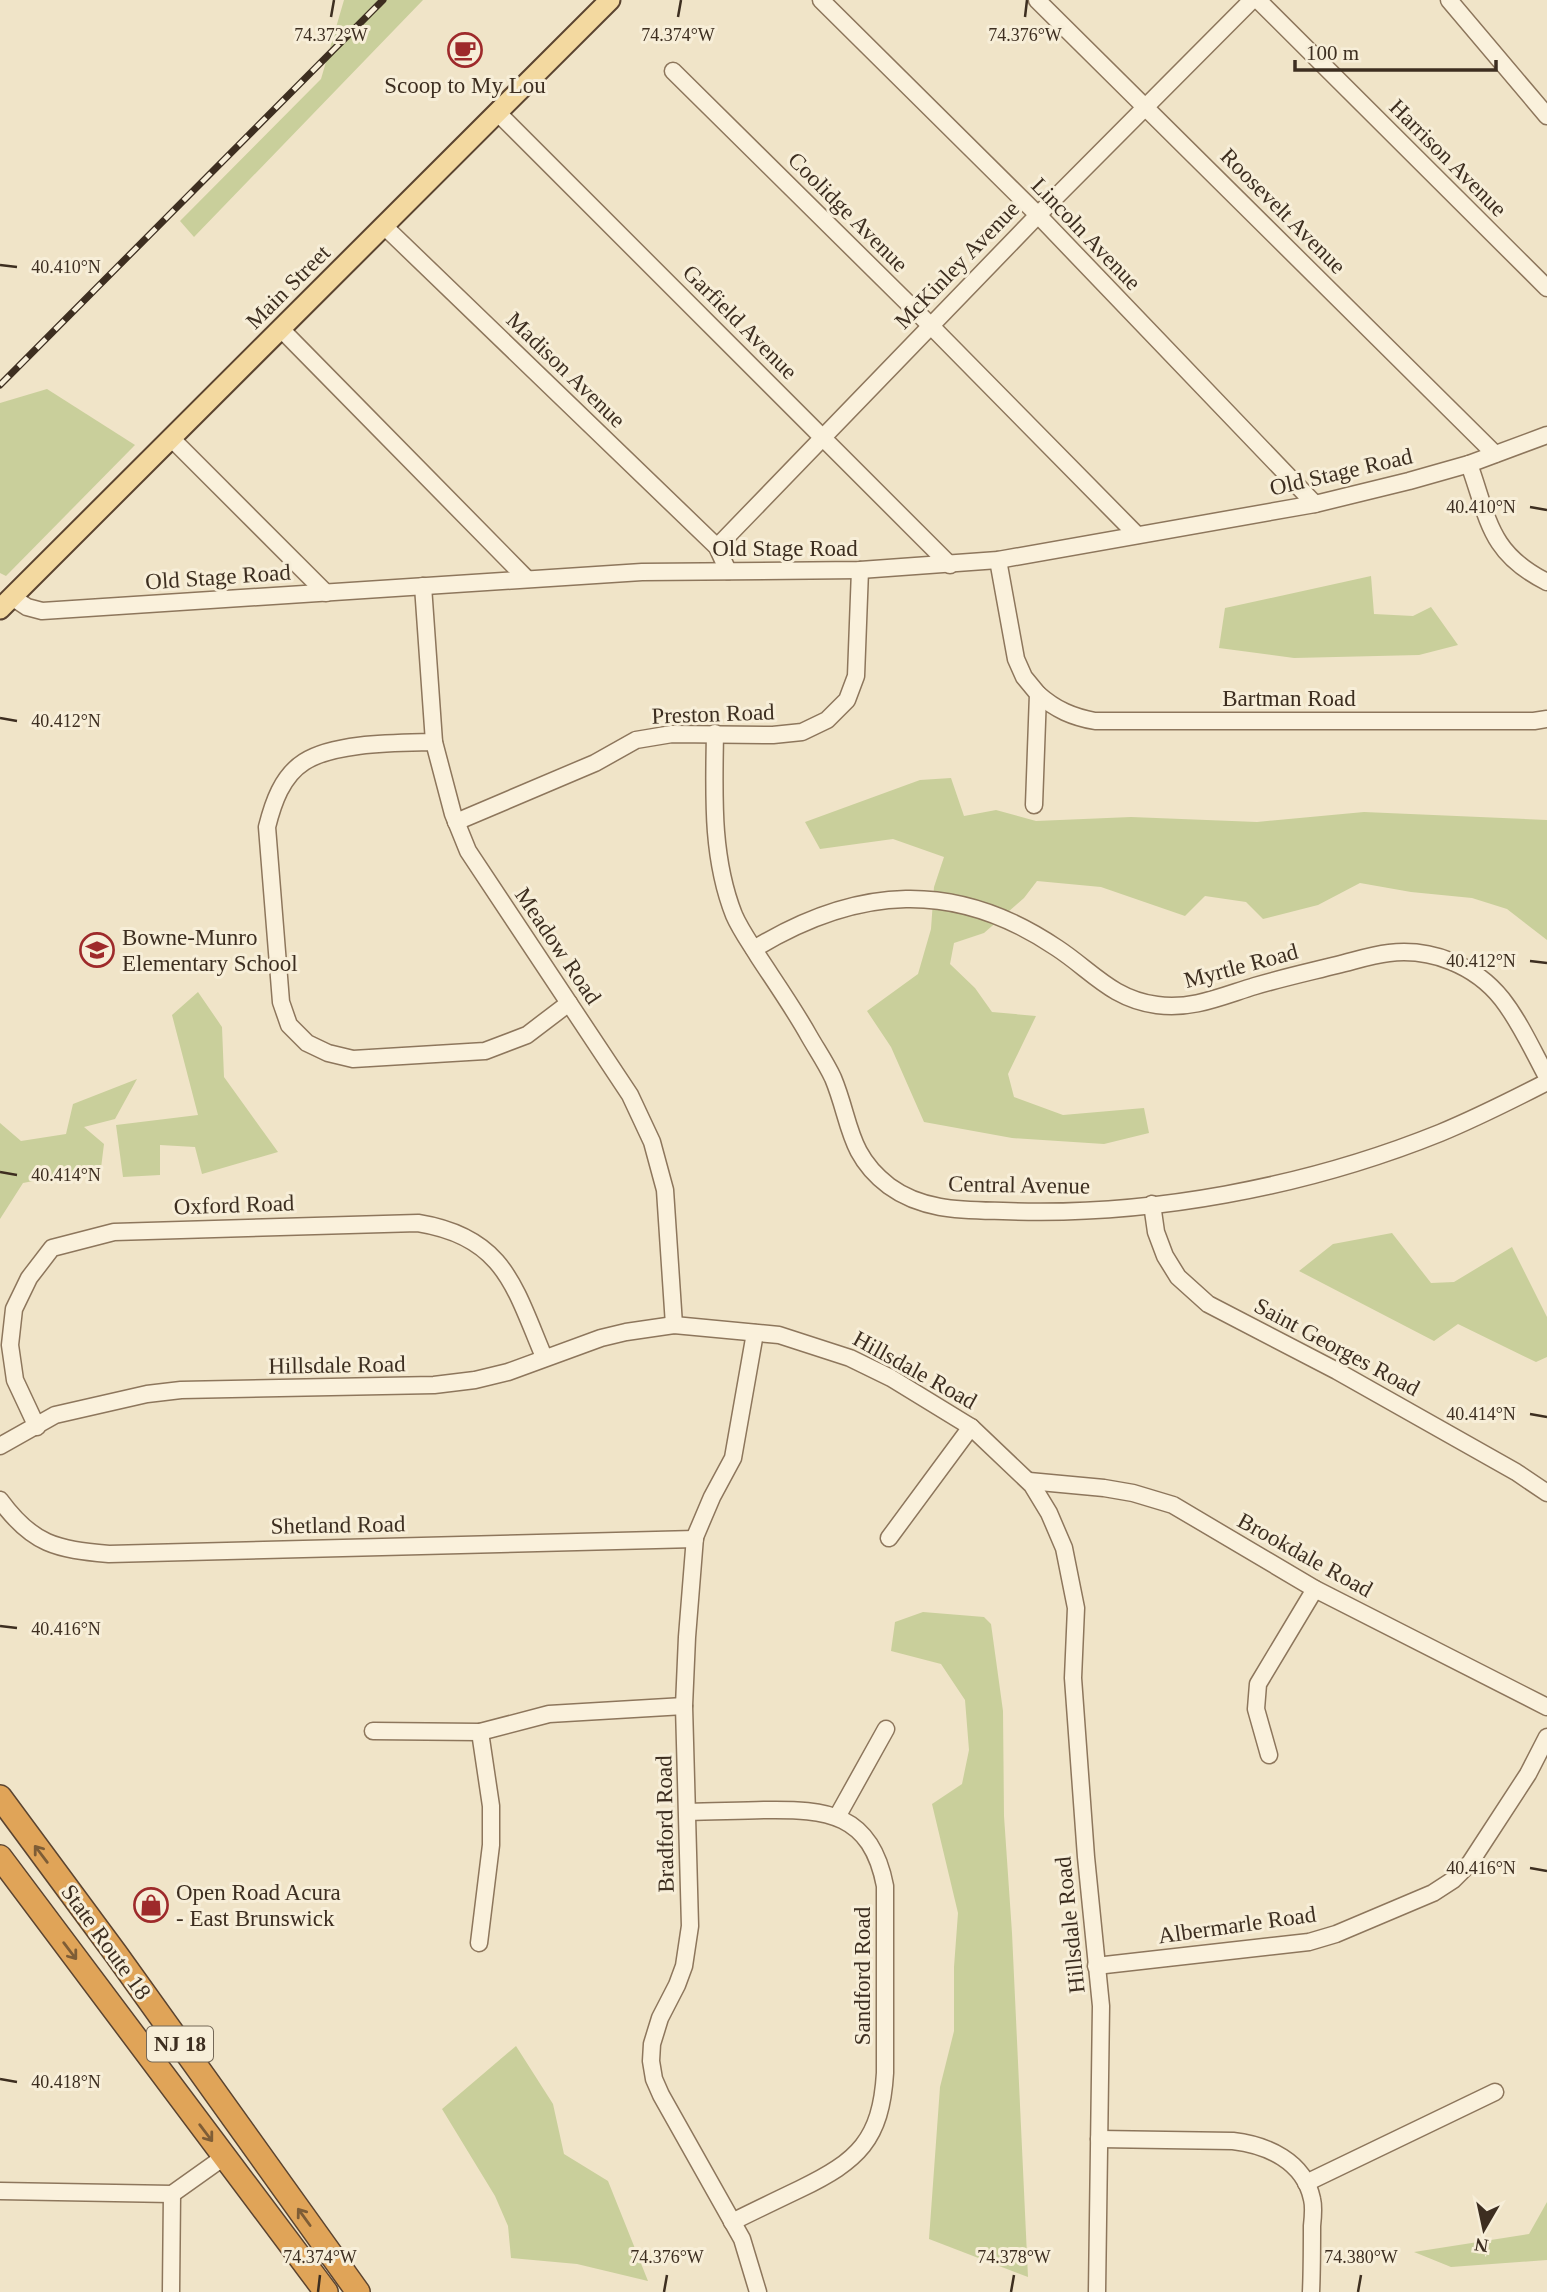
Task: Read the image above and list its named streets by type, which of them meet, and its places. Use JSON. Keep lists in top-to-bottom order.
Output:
{
  "streets": {
    "highway": ["State Route 18", "NJ 18"],
    "main road": ["Main Street"],
    "street": [
      "Harrison Avenue",
      "Roosevelt Avenue",
      "Coolidge Avenue",
      "Lincoln Avenue",
      "McKinley Avenue",
      "Garfield Avenue",
      "Madison Avenue",
      "Old Stage Road",
      "Bartman Road",
      "Preston Road",
      "Meadow Road",
      "Myrtle Road",
      "Central Avenue",
      "Oxford Road",
      "Saint Georges Road",
      "Hillsdale Road",
      "Shetland Road",
      "Brookdale Road",
      "Bradford Road",
      "Albermarle Road",
      "Sandford Road"
    ]
  },
  "crossings": [
    ["Roosevelt Avenue", "McKinley Avenue"],
    ["Roosevelt Avenue", "Old Stage Road"],
    ["Coolidge Avenue", "McKinley Avenue"],
    ["Coolidge Avenue", "Old Stage Road"],
    ["Lincoln Avenue", "McKinley Avenue"],
    ["Lincoln Avenue", "Old Stage Road"],
    ["McKinley Avenue", "Garfield Avenue"],
    ["McKinley Avenue", "Madison Avenue"],
    ["Main Street", "Garfield Avenue"],
    ["Main Street", "Madison Avenue"],
    ["Main Street", "Old Stage Road"],
    ["Garfield Avenue", "Old Stage Road"],
    ["Old Stage Road", "Preston Road"],
    ["Old Stage Road", "Meadow Road"],
    ["Preston Road", "Meadow Road"],
    ["Preston Road", "Central Avenue"],
    ["Meadow Road", "Hillsdale Road"],
    ["Myrtle Road", "Central Avenue"],
    ["Central Avenue", "Saint Georges Road"],
    ["Oxford Road", "Hillsdale Road"],
    ["Hillsdale Road", "Brookdale Road"],
    ["Hillsdale Road", "Bradford Road"],
    ["Hillsdale Road", "Albermarle Road"],
    ["Shetland Road", "Bradford Road"],
    ["Bradford Road", "Sandford Road"]
  ],
  "places": {
    "cafe": ["Scoop to My Lou"],
    "school or university": ["Bowne-Munro Elementary School"],
    "shop": ["Open Road Acura - East Brunswick"]
  },
  "scale_bar": "100 m",
  "north": "bottom",
  "coordinates": [
    "74.372°W",
    "74.374°W",
    "74.376°W",
    "40.410°N",
    "40.412°N",
    "40.414°N",
    "40.416°N",
    "40.418°N",
    "74.378°W",
    "74.380°W"
  ]
}
